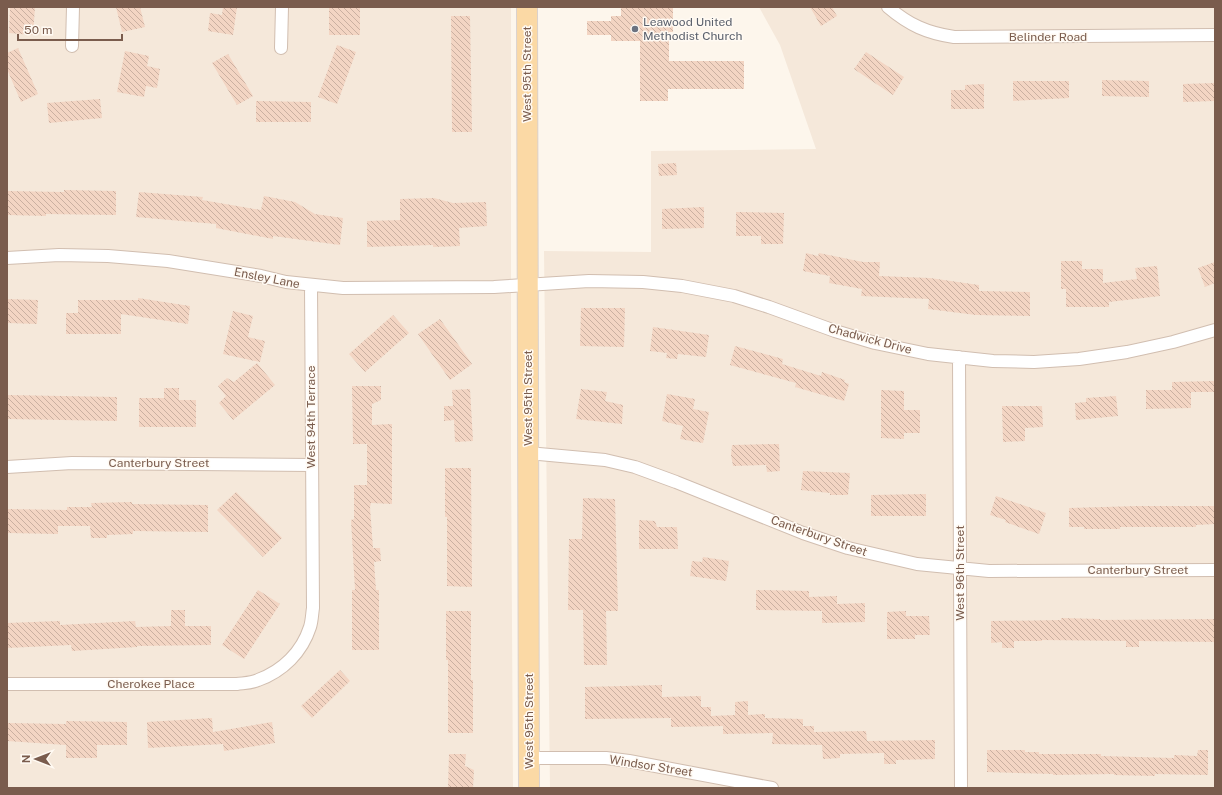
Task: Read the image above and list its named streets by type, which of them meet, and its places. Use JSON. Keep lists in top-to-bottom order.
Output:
{
  "streets": {
    "main road": ["West 95th Street"],
    "street": [
      "Belinder Road",
      "Ensley Lane",
      "Chadwick Drive",
      "West 94th Terrace",
      "Canterbury Street",
      "West 96th Street",
      "Cherokee Place",
      "Windsor Street"
    ]
  },
  "crossings": [
    ["West 95th Street", "Ensley Lane"],
    ["West 95th Street", "Chadwick Drive"],
    ["West 95th Street", "Canterbury Street"],
    ["West 95th Street", "Windsor Street"],
    ["Ensley Lane", "Chadwick Drive"],
    ["Ensley Lane", "West 94th Terrace"],
    ["Chadwick Drive", "West 96th Street"],
    ["West 94th Terrace", "Canterbury Street"],
    ["West 94th Terrace", "Cherokee Place"],
    ["Canterbury Street", "West 96th Street"]
  ],
  "places": ["Leawood United Methodist Church"],
  "scale_bar": "50 m",
  "north": "left"
}
